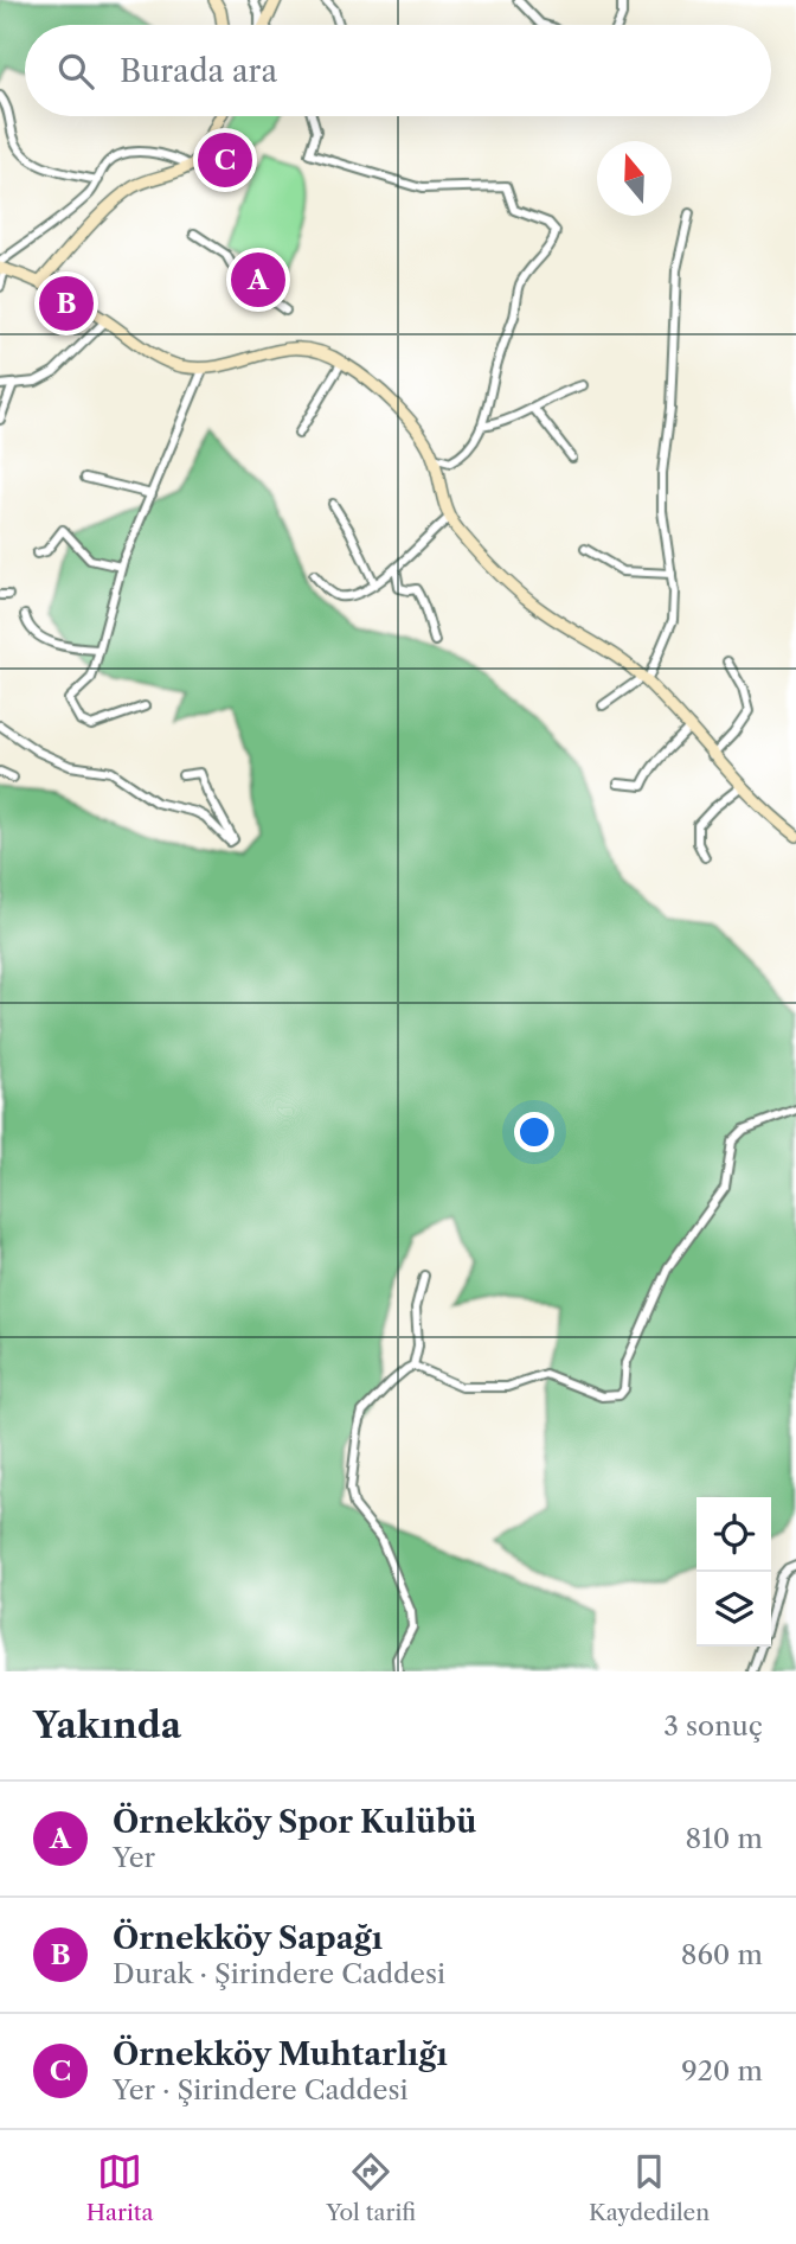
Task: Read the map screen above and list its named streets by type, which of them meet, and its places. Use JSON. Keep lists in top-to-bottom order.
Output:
{
  "north": "top",
  "page": {
    "search": "Burada ara",
    "pins": ["C", "A", "B"],
    "heading": ["Yakında", "3 sonuç"],
    "list": [
      {
        "mark": "A",
        "name": "Örnekköy Spor Kulübü",
        "note": "Yer",
        "value": "810 m"
      },
      {
        "mark": "B",
        "name": "Örnekköy Sapağı",
        "note": "Durak · Şirindere Caddesi",
        "value": "860 m"
      },
      {
        "mark": "C",
        "name": "Örnekköy Muhtarlığı",
        "note": "Yer · Şirindere Caddesi",
        "value": "920 m"
      }
    ],
    "nav": ["Harita", "Yol tarifi", "Kaydedilen"]
  }
}
